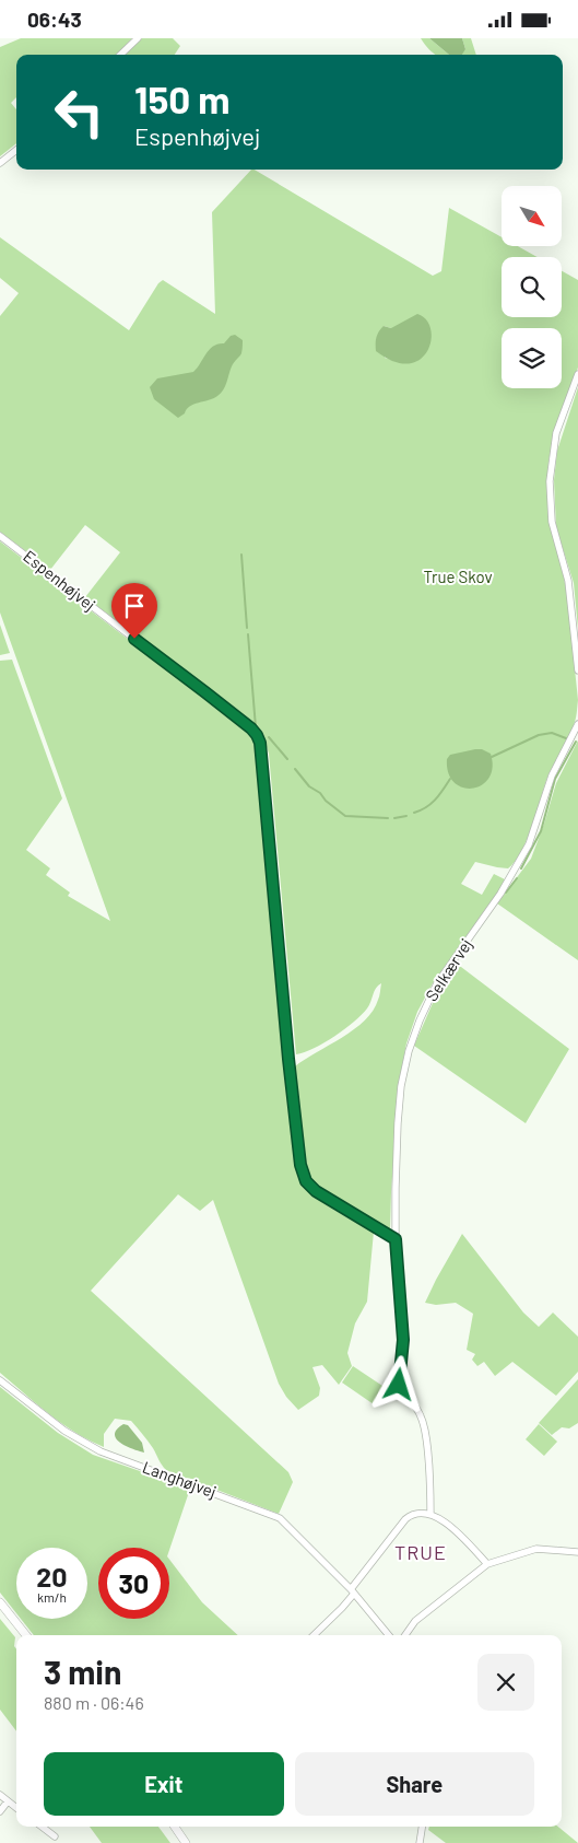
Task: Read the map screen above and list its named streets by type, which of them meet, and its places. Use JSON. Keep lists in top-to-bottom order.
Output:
{
  "streets": {
    "street": ["Espenhøjvej", "Selkærvej", "Langhøjvej"]
  },
  "crossings": [
    ["Espenhøjvej", "Selkærvej"]
  ],
  "districts": ["TRUE"],
  "parks": ["True Skov"],
  "north": "bottom right",
  "page": {
    "status": "06:43",
    "turn": ["150 m", "Espenhøjvej"],
    "speed": "20 km/h",
    "limit": "30",
    "heading": ["3 min", "880 m · 06:46"],
    "buttons": ["Exit", "Share"]
  }
}
